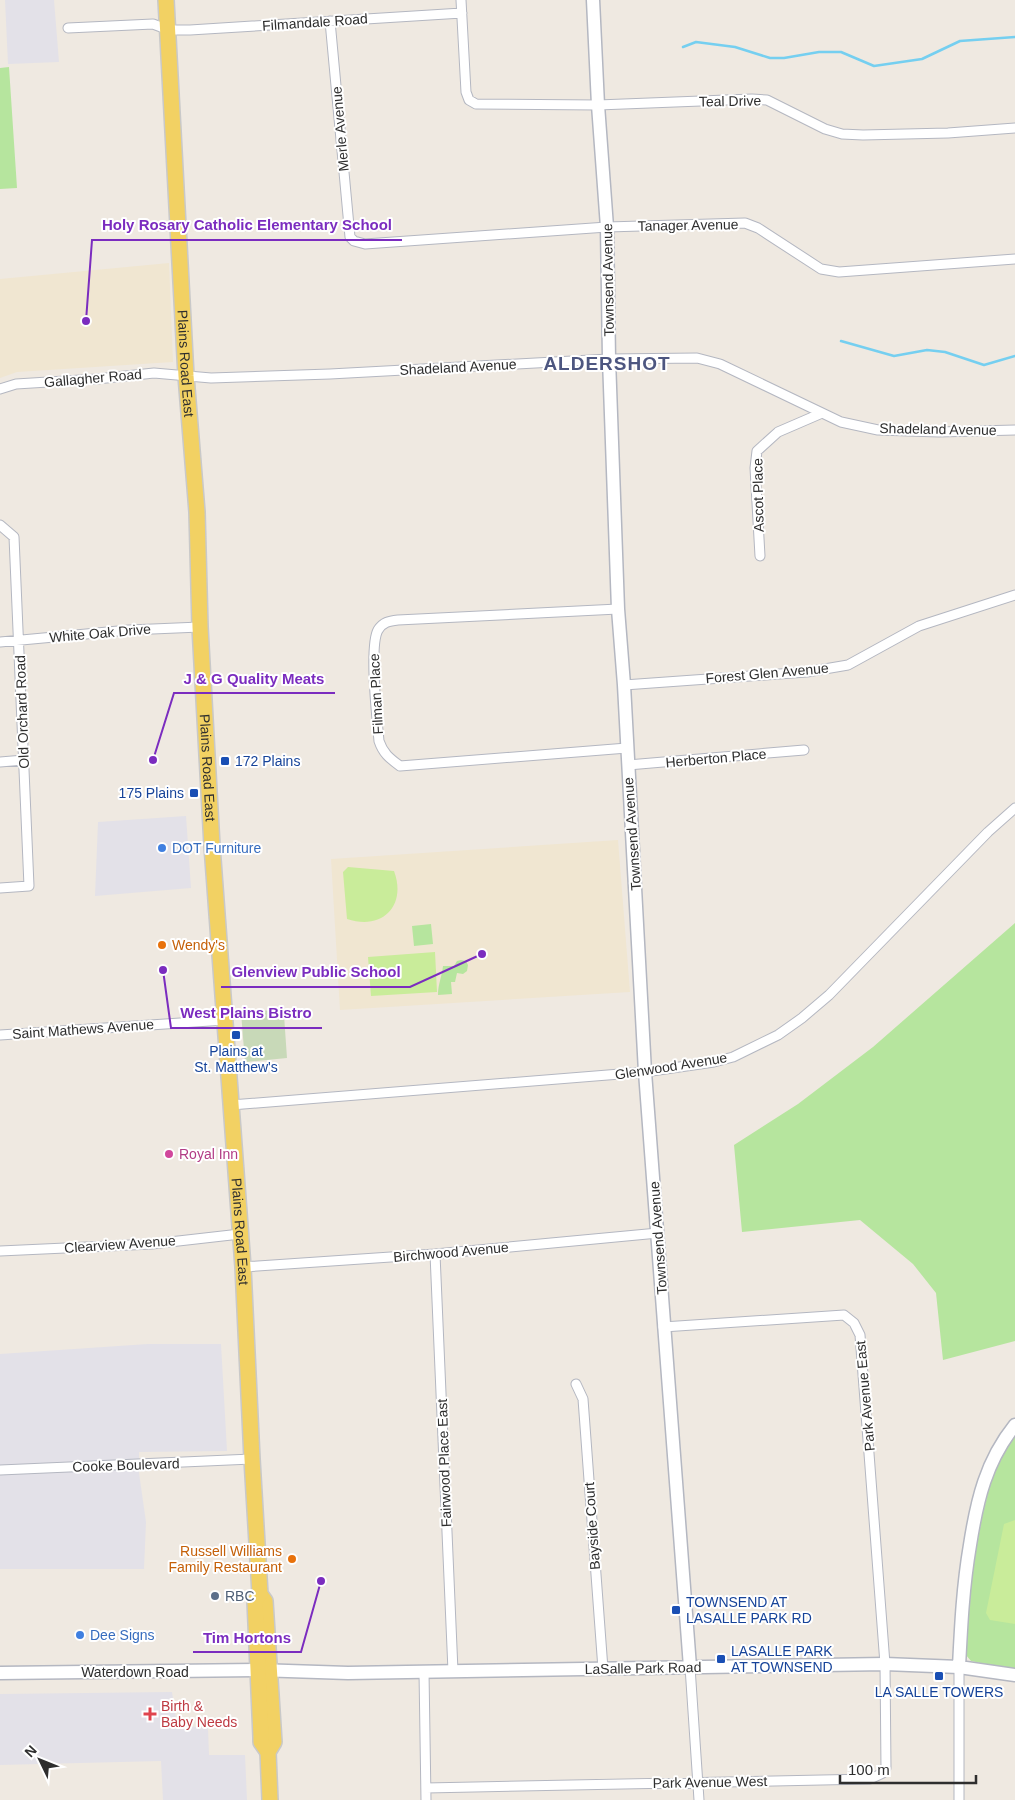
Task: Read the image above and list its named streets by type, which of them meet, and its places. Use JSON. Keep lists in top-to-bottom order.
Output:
{
  "streets": {
    "main road": ["Plains Road East"],
    "street": [
      "Filmandale Road",
      "Teal Drive",
      "Merle Avenue",
      "Tanager Avenue",
      "Townsend Avenue",
      "Shadeland Avenue",
      "Gallagher Road",
      "Ascot Place",
      "White Oak Drive",
      "Forest Glen Avenue",
      "Filman Place",
      "Old Orchard Road",
      "Herberton Place",
      "Saint Mathews Avenue",
      "Glenwood Avenue",
      "Clearview Avenue",
      "Birchwood Avenue",
      "Park Avenue East",
      "Fairwood Place East",
      "Cooke Boulevard",
      "Bayside Court",
      "LaSalle Park Road",
      "Waterdown Road",
      "Park Avenue West"
    ]
  },
  "crossings": [
    ["Filmandale Road", "Teal Drive"],
    ["Filmandale Road", "Merle Avenue"],
    ["Filmandale Road", "Plains Road East"],
    ["Teal Drive", "Townsend Avenue"],
    ["Merle Avenue", "Tanager Avenue"],
    ["Tanager Avenue", "Townsend Avenue"],
    ["Townsend Avenue", "Shadeland Avenue"],
    ["Townsend Avenue", "Forest Glen Avenue"],
    ["Townsend Avenue", "Filman Place"],
    ["Townsend Avenue", "Herberton Place"],
    ["Townsend Avenue", "Glenwood Avenue"],
    ["Townsend Avenue", "Birchwood Avenue"],
    ["Townsend Avenue", "Park Avenue East"],
    ["Townsend Avenue", "LaSalle Park Road"],
    ["Plains Road East", "Shadeland Avenue"],
    ["Plains Road East", "Gallagher Road"],
    ["Plains Road East", "White Oak Drive"],
    ["Plains Road East", "Saint Mathews Avenue"],
    ["Plains Road East", "Glenwood Avenue"],
    ["Plains Road East", "Clearview Avenue"],
    ["Plains Road East", "Birchwood Avenue"],
    ["Plains Road East", "Cooke Boulevard"],
    ["Plains Road East", "LaSalle Park Road"],
    ["Plains Road East", "Waterdown Road"],
    ["Shadeland Avenue", "Gallagher Road"],
    ["Shadeland Avenue", "Ascot Place"],
    ["White Oak Drive", "Old Orchard Road"],
    ["Birchwood Avenue", "Fairwood Place East"],
    ["Park Avenue East", "LaSalle Park Road"],
    ["Park Avenue East", "Park Avenue West"],
    ["Fairwood Place East", "LaSalle Park Road"],
    ["Bayside Court", "LaSalle Park Road"],
    ["LaSalle Park Road", "Waterdown Road"],
    ["LaSalle Park Road", "Park Avenue West"]
  ],
  "districts": ["ALDERSHOT"],
  "places": {
    "other": [
      "Holy Rosary Catholic Elementary School",
      "J & G Quality Meats",
      "DOT Furniture",
      "Wendy's",
      "Glenview Public School",
      "West Plains Bistro",
      "Royal Inn",
      "Russell Williams Family Restaurant",
      "Tim Hortons",
      "RBC",
      "Dee Signs"
    ],
    "transit": [
      "172 Plains",
      "175 Plains",
      "Plains at St. Matthew's",
      "TOWNSEND AT LASALLE PARK RD",
      "LASALLE PARK AT TOWNSEND",
      "LA SALLE TOWERS"
    ],
    "health": ["Birth & Baby Needs"]
  },
  "scale_bar": "100 m",
  "north": "top left"
}
